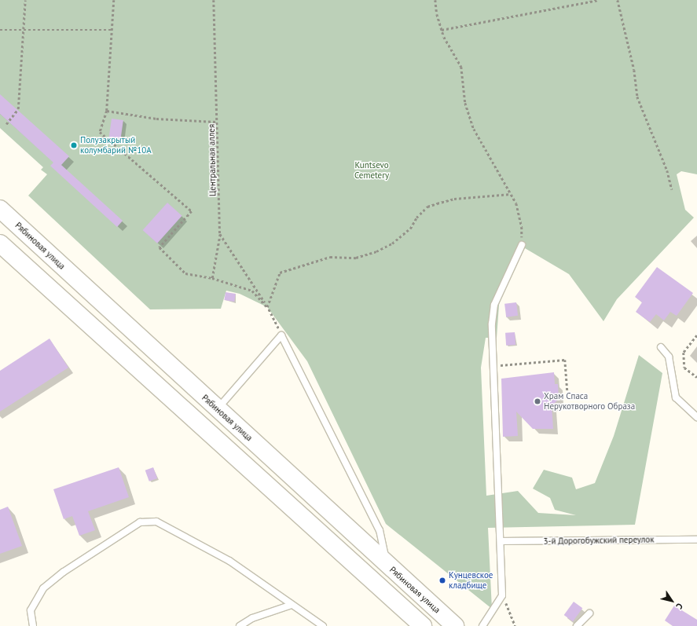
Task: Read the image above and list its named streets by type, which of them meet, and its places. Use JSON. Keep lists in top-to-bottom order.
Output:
{
  "streets": {
    "main road": ["Рябиновая улица"],
    "lane": ["3-й Дорогобужский переулок"],
    "path": ["Центральная аллея"]
  },
  "parks": ["Kuntsevo Cemetery"],
  "places": ["Полузакрытый колумбарий №10А", "Храм Спаса Нерукотворного Образа", "Кунцевское кладбище"],
  "north": "bottom right"
}
